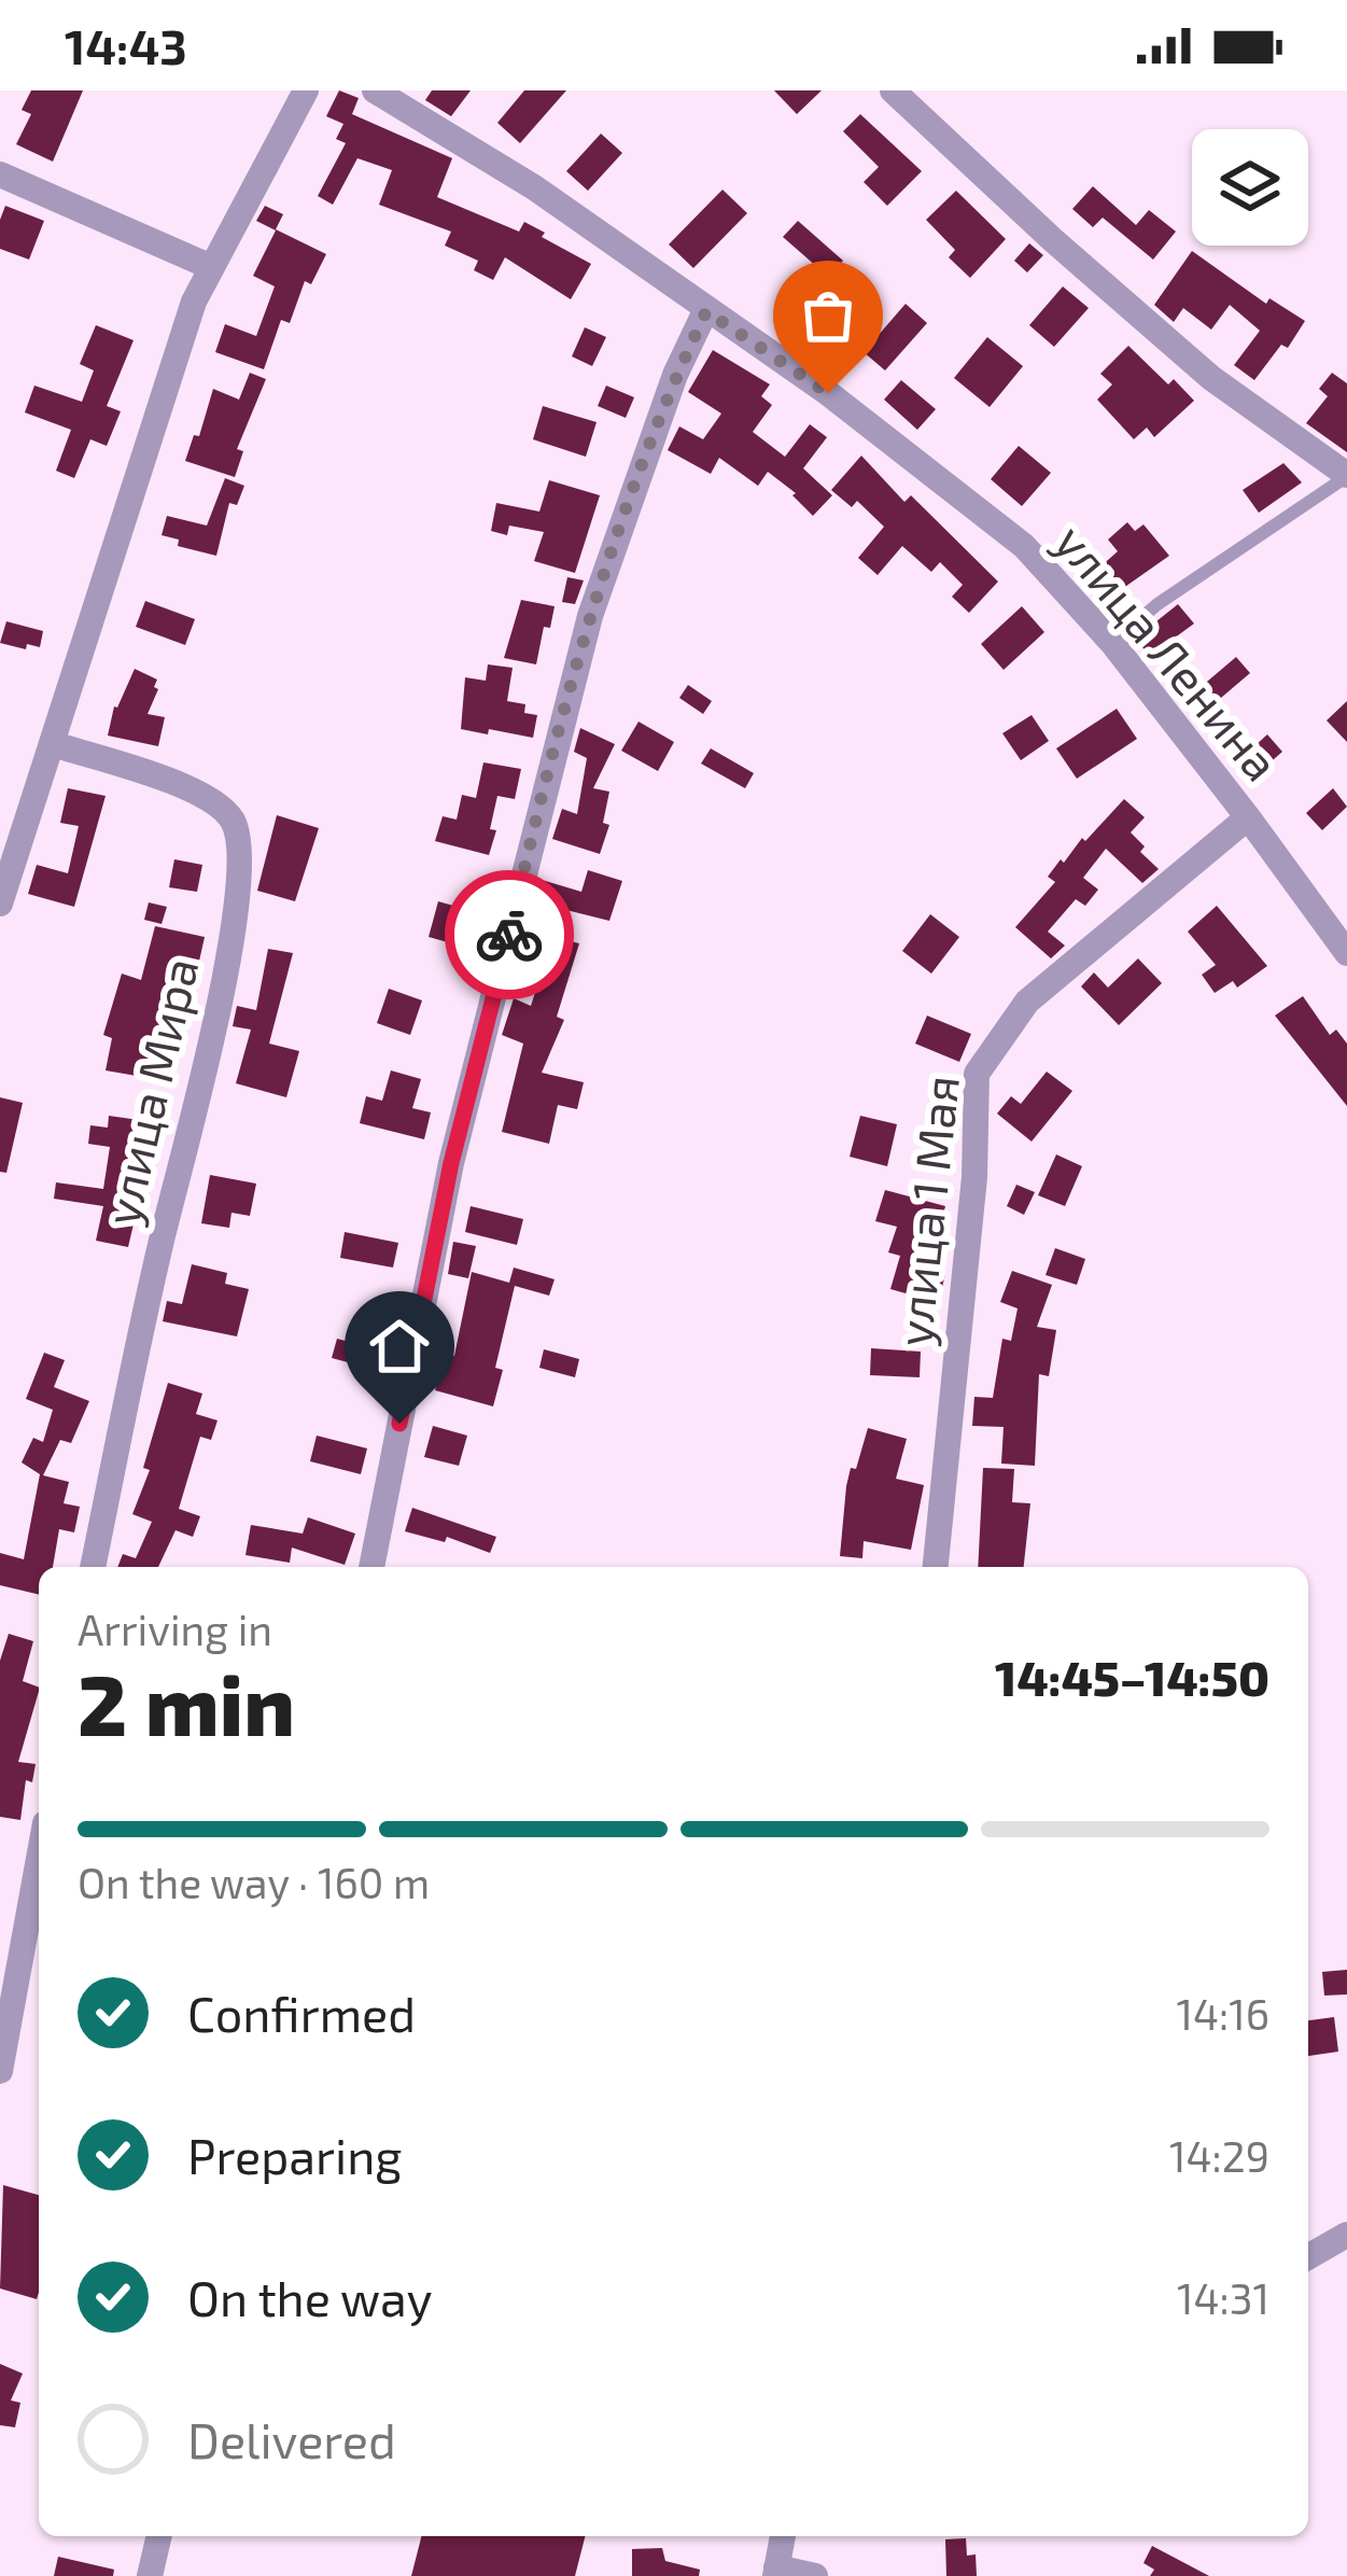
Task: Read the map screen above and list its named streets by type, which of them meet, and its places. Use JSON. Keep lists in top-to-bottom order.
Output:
{
  "streets": {
    "street": ["улица Ленина", "улица Мира", "улица 1 Мая"]
  },
  "crossings": [
    ["улица Ленина", "улица 1 Мая"]
  ],
  "page": {
    "status": "14:43",
    "heading": ["2 min", "Arriving in", "14:45–14:50"],
    "bar": "On the way · 160 m",
    "list": [
      ["Confirmed", "14:16"],
      ["Preparing", "14:29"],
      ["On the way", "14:31"],
      "Delivered"
    ]
  }
}
